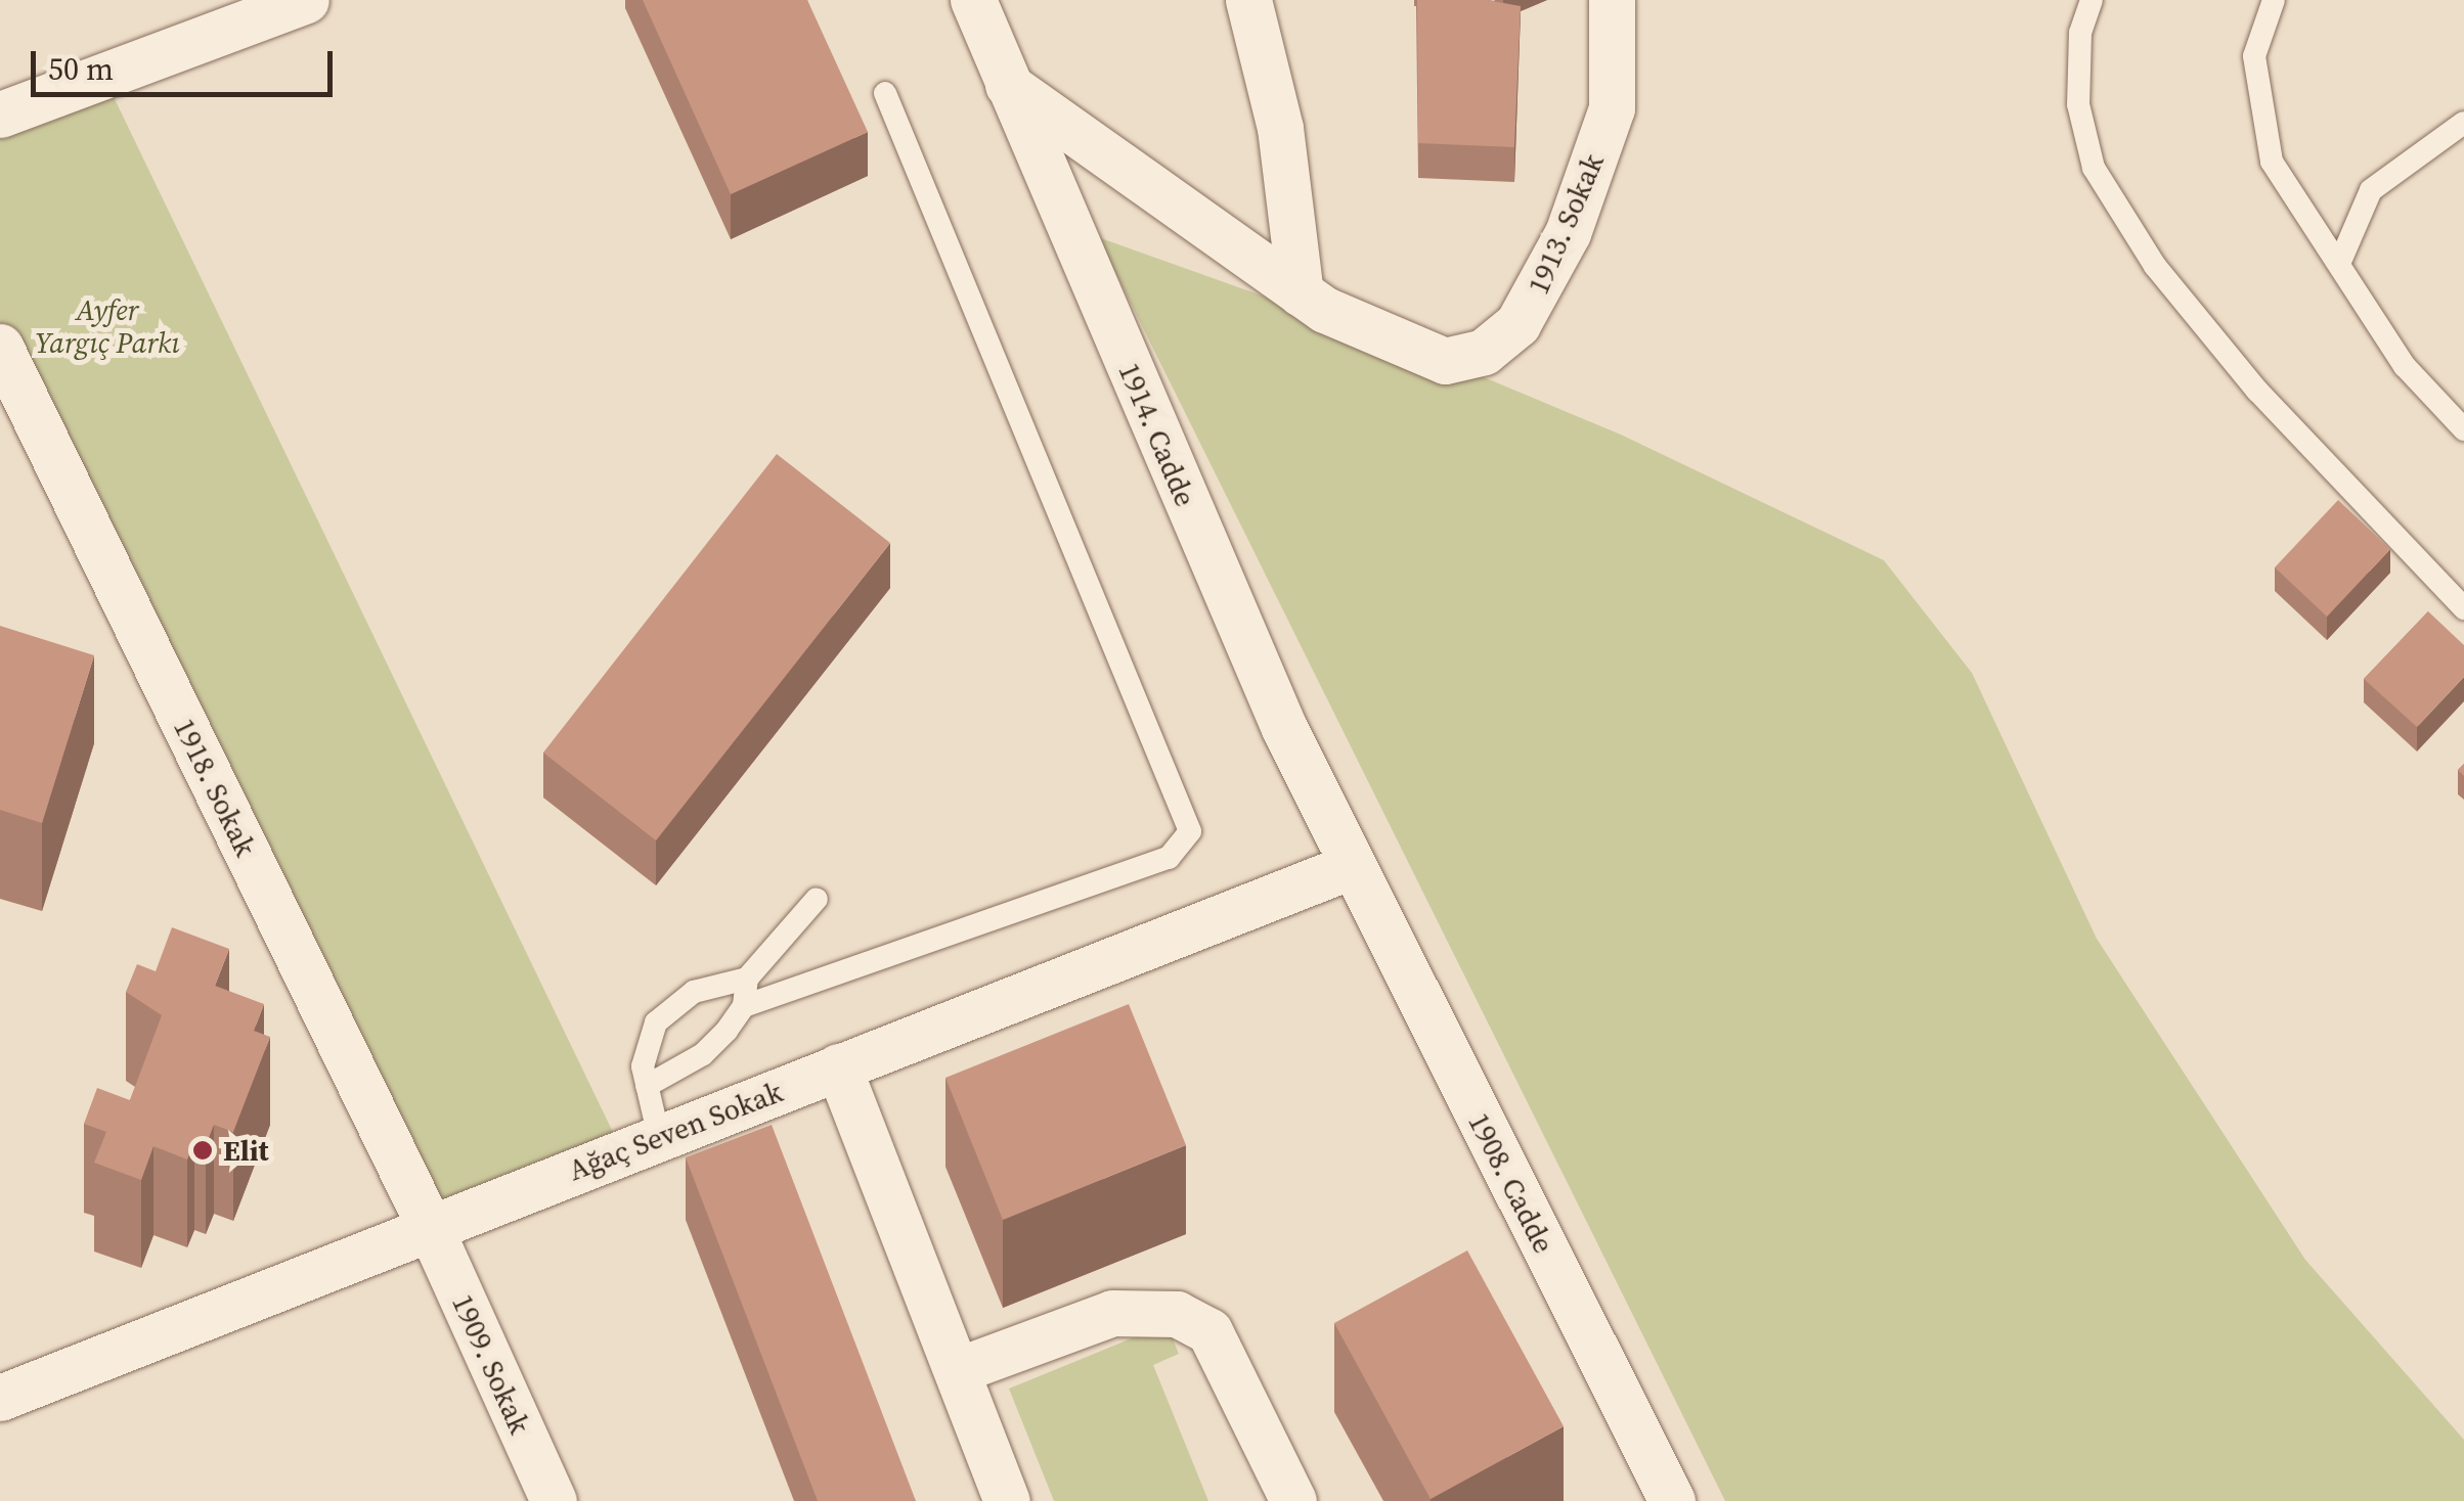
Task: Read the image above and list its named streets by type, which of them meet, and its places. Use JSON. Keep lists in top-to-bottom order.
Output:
{
  "streets": {
    "street": [
      "1913. Sokak",
      "1914. Cadde",
      "1918. Sokak",
      "Ağaç Seven Sokak",
      "1908. Cadde",
      "1909. Sokak"
    ]
  },
  "crossings": [
    ["1913. Sokak", "1914. Cadde"],
    ["1914. Cadde", "Ağaç Seven Sokak"],
    ["1914. Cadde", "1908. Cadde"],
    ["1918. Sokak", "Ağaç Seven Sokak"],
    ["1918. Sokak", "1909. Sokak"],
    ["Ağaç Seven Sokak", "1908. Cadde"],
    ["Ağaç Seven Sokak", "1909. Sokak"]
  ],
  "parks": ["Ayfer Yargıç Parkı"],
  "places": ["Elit"],
  "scale_bar": "50 m"
}
